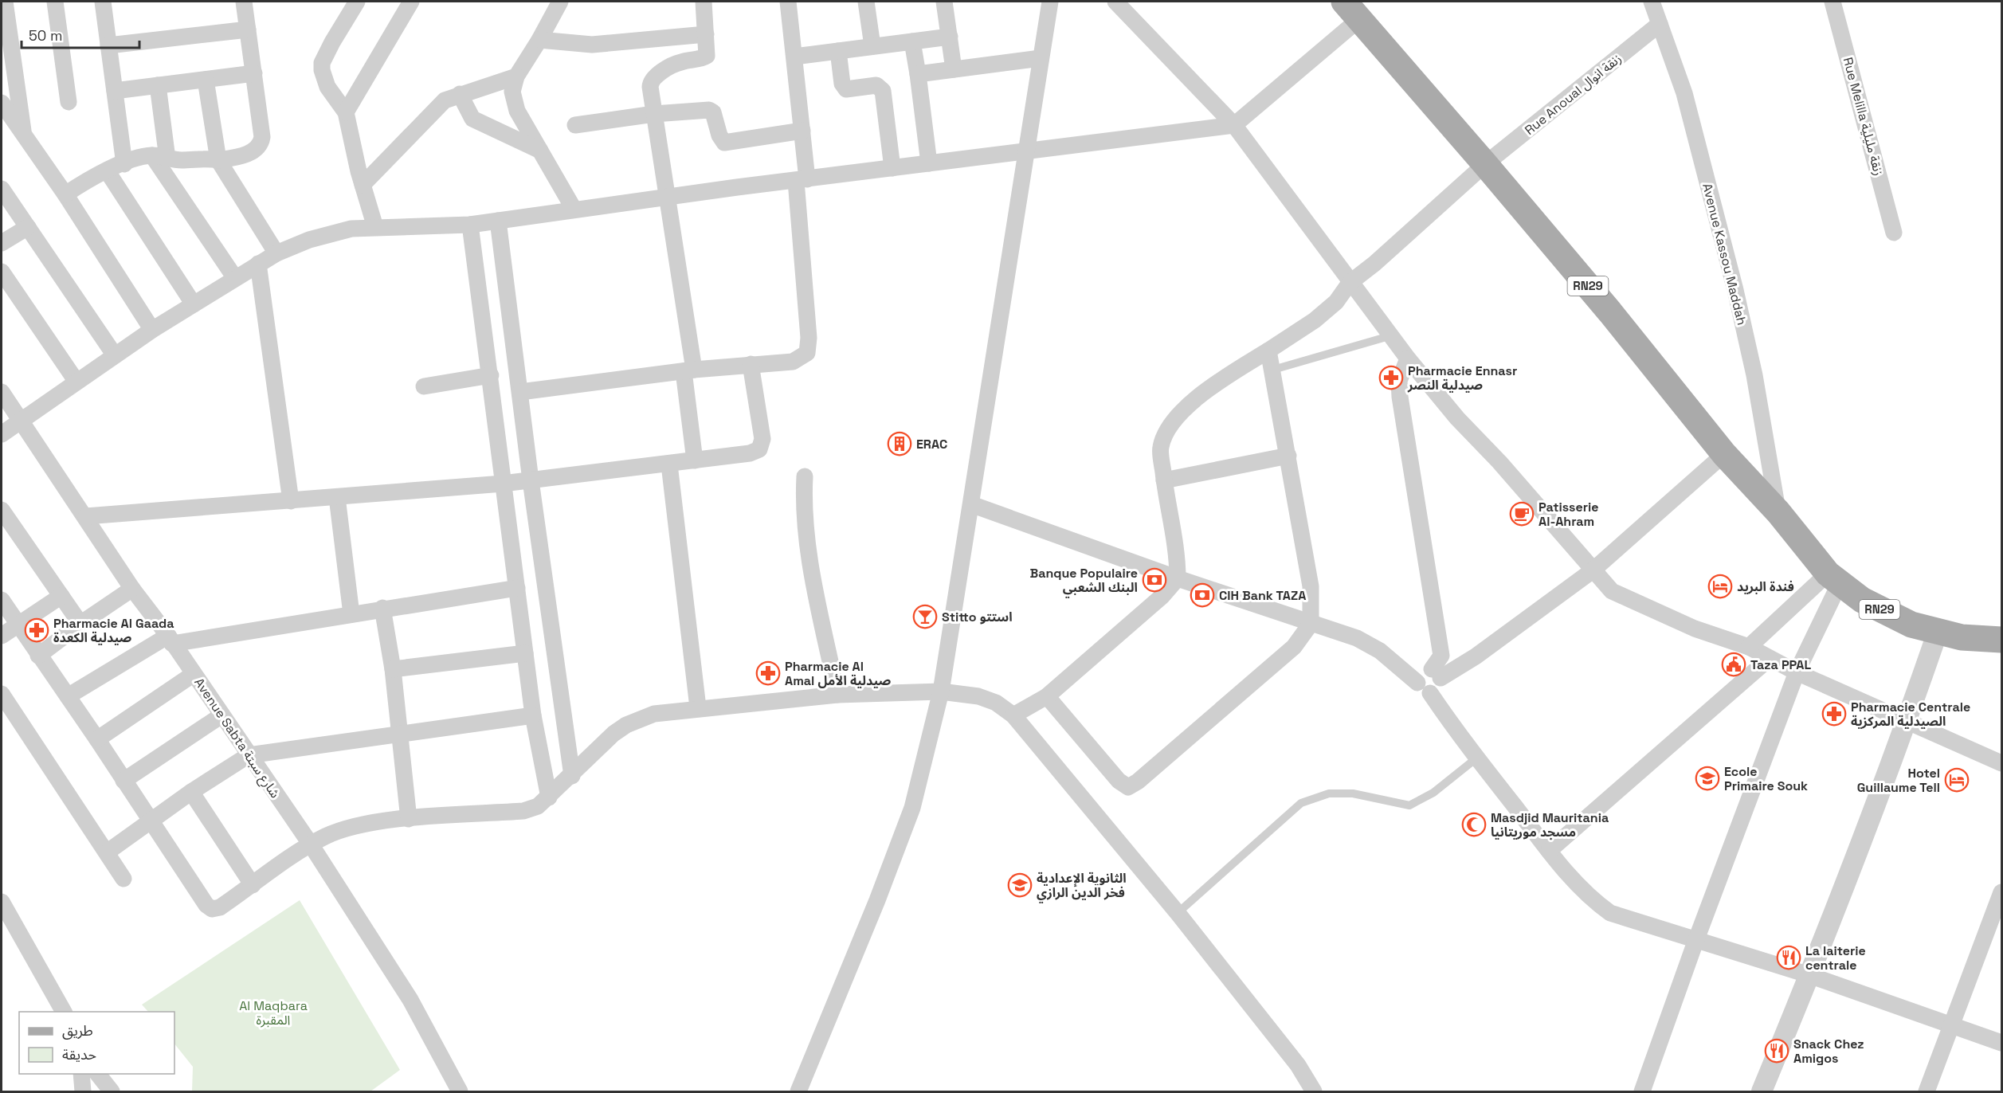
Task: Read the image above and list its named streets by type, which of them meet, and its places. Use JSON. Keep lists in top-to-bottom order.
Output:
{
  "streets": {
    "main road": ["RN29"],
    "street": [
      "Rue Anoual زنقة انوال",
      "Rue Melilla زنقة مليلية",
      "Avenue Kassou Maddah",
      "Avenue Sabta شارع سبتة"
    ]
  },
  "crossings": [
    ["Rue Anoual زنقة انوال", "Avenue Kassou Maddah"],
    ["Rue Anoual زنقة انوال", "RN29"],
    ["Avenue Kassou Maddah", "RN29"]
  ],
  "parks": ["Al Maqbara المقبرة"],
  "places": {
    "pharmacy": [
      "Pharmacie Ennasr صيدلية النصر",
      "Pharmacie Al Gaada صيدلية الكعدة",
      "Pharmacie Al Amal صيدلية الأمل",
      "Pharmacie Centrale الصيدلية المركزية"
    ],
    "building": ["ERAC"],
    "cafe": ["Patisserie Al-Ahram"],
    "bank": ["Banque Populaire البنك الشعبي", "CIH Bank TAZA"],
    "hotel": ["فندة البريد", "Hotel Guillaume Tell"],
    "bar": ["Stitto استتو"],
    "public building": ["Taza PPAL"],
    "school or university": ["Ecole Primaire Souk", "الثانوية الإعدادية فخر الدين الرازي"],
    "mosque": ["Masdjid Mauritania مسجد موريتانيا"],
    "restaurant": ["La laiterie centrale", "Snack Chez Amigos"]
  },
  "legend": ["طريق", "حديقة"],
  "scale_bar": "50 m"
}
